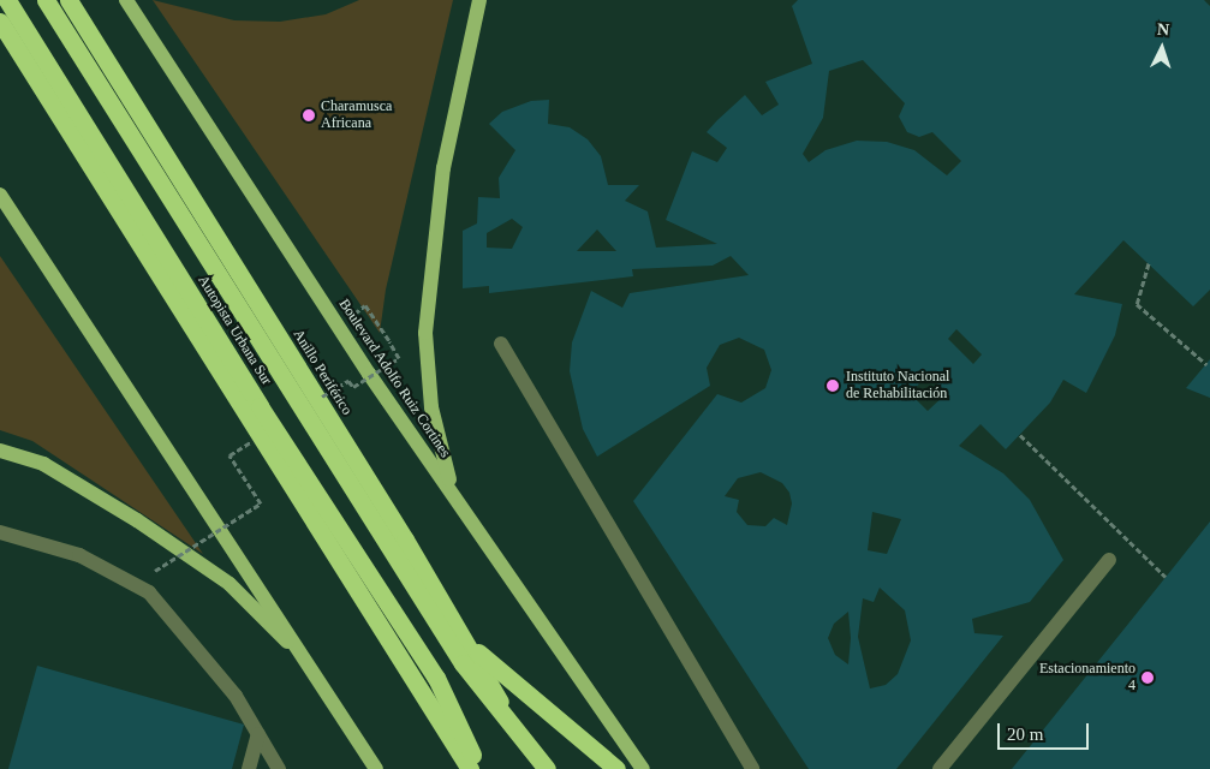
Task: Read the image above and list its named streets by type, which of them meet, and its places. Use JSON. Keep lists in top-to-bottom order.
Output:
{
  "streets": {
    "highway": ["Autopista Urbana Sur", "Anillo Periférico"],
    "main road": ["Boulevard Adolfo Ruiz Cortines"]
  },
  "places": ["Charamusca Africana", "Instituto Nacional de Rehabilitación", "Estacionamiento 4"],
  "scale_bar": "20 m",
  "north": "top"
}
